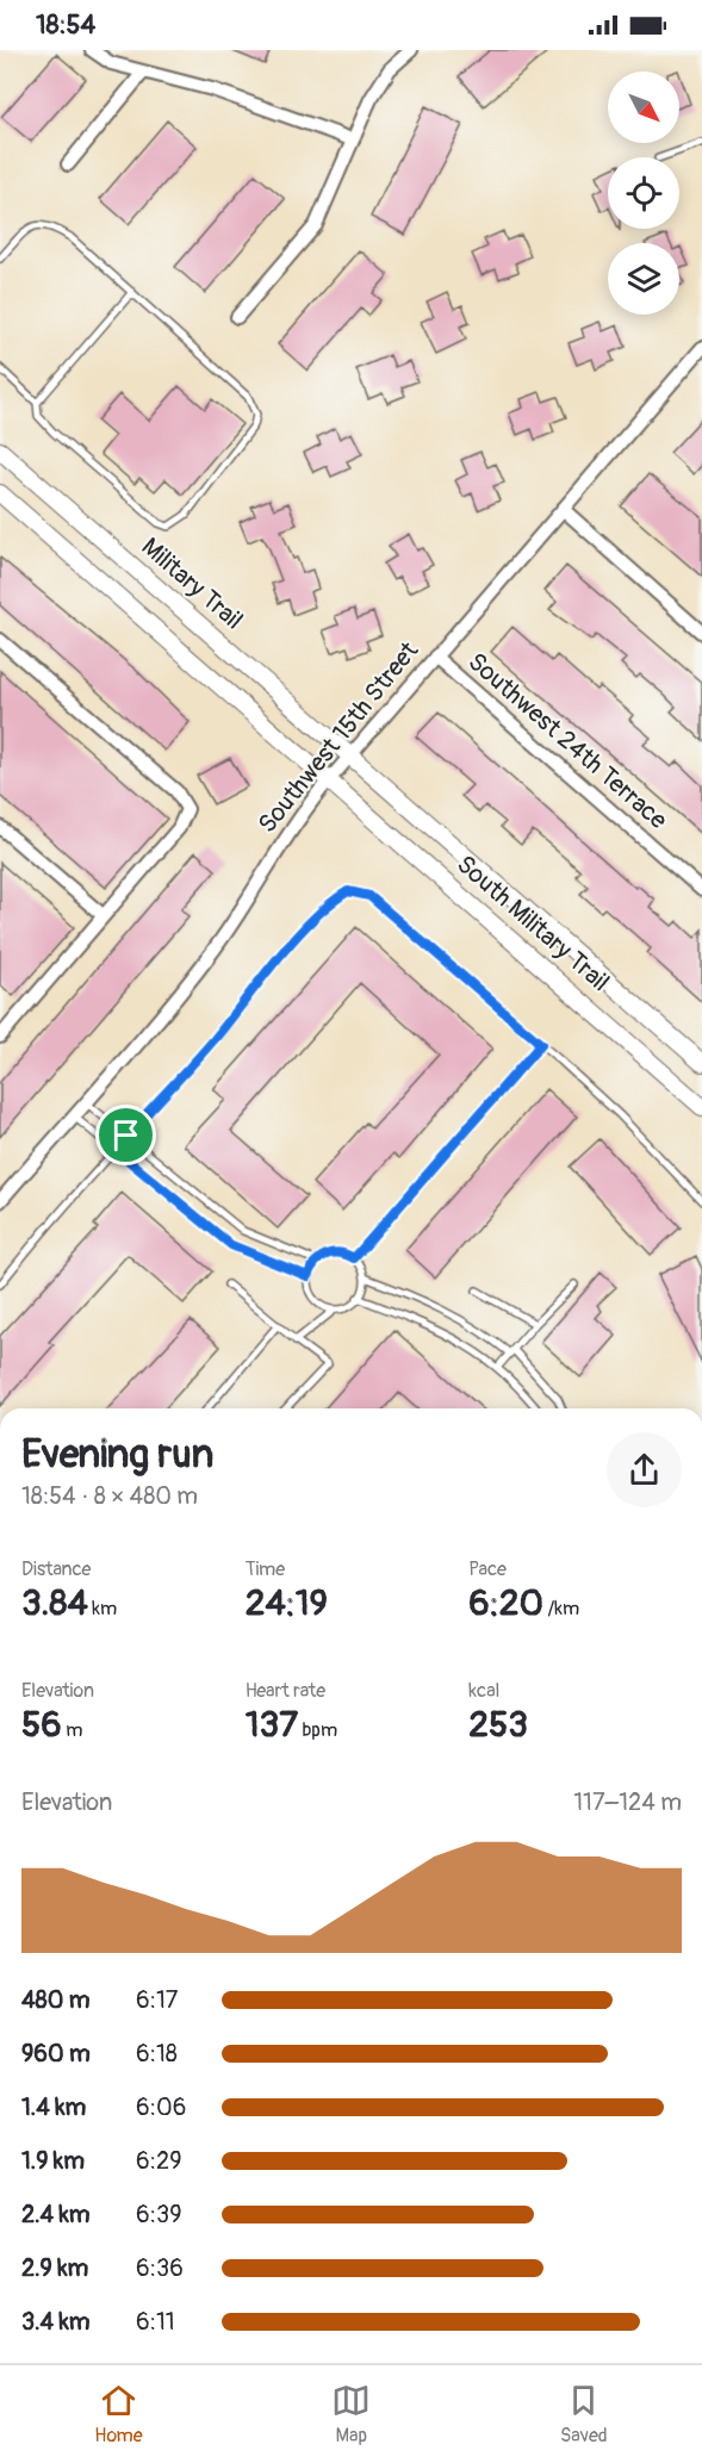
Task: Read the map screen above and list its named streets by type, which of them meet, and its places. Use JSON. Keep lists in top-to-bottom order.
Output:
{
  "streets": {
    "street": [
      "Military Trail",
      "Southwest 15th Street",
      "Southwest 24th Terrace",
      "South Military Trail"
    ]
  },
  "crossings": [
    ["Military Trail", "Southwest 15th Street"],
    ["Military Trail", "South Military Trail"],
    ["Southwest 15th Street", "Southwest 24th Terrace"],
    ["Southwest 15th Street", "South Military Trail"]
  ],
  "north": "bottom right",
  "page": {
    "status": "18:54",
    "heading": ["Evening run", "18:54 · 8 × 480 m"],
    "stats": [
      ["Distance", "3.84 km"],
      ["Time", "24:19"],
      ["Pace", "6:20 /km"],
      ["Elevation", "56 m"],
      ["Heart rate", "137 bpm"],
      ["kcal", "253"]
    ],
    "chart": ["Elevation", "117–124 m"],
    "list": [
      {
        "name": "480 m",
        "note": "6:17"
      },
      {
        "name": "960 m",
        "note": "6:18"
      },
      {
        "name": "1.4 km",
        "note": "6:06"
      },
      {
        "name": "1.9 km",
        "note": "6:29"
      },
      {
        "name": "2.4 km",
        "note": "6:39"
      },
      {
        "name": "2.9 km",
        "note": "6:36"
      },
      {
        "name": "3.4 km",
        "note": "6:11"
      }
    ],
    "tabs": ["Home", "Map", "Saved"]
  }
}
